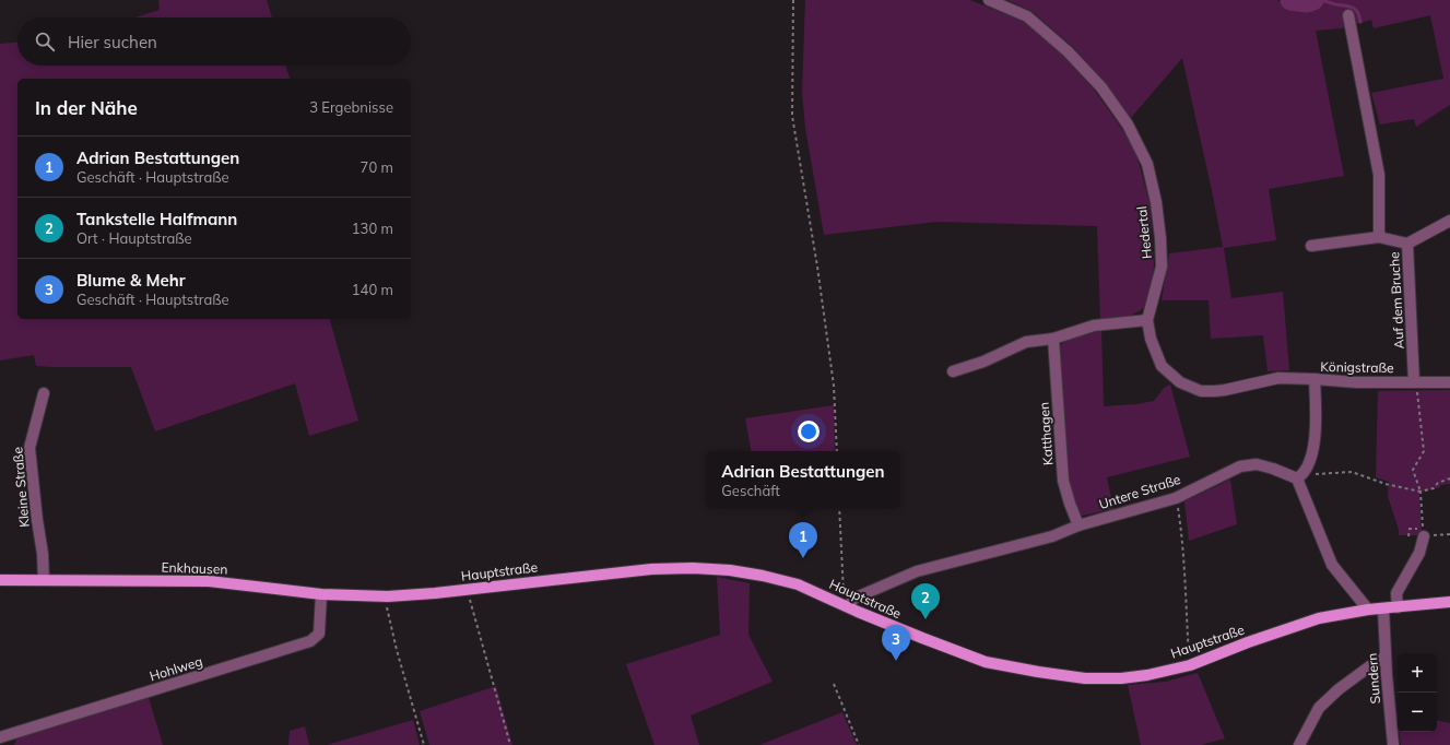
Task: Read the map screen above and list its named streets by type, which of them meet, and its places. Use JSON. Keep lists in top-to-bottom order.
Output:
{
  "streets": {
    "main road": ["Enkhausen", "Hauptstraße"],
    "street": [
      "Hedertal",
      "Auf dem Bruche",
      "Königstraße",
      "Katthagen",
      "Kleine Straße",
      "Untere Straße",
      "Hohlweg",
      "Sundern"
    ]
  },
  "crossings": [
    ["Hedertal", "Königstraße"],
    ["Auf dem Bruche", "Königstraße"],
    ["Königstraße", "Untere Straße"],
    ["Katthagen", "Untere Straße"],
    ["Kleine Straße", "Enkhausen"],
    ["Untere Straße", "Hauptstraße"],
    ["Enkhausen", "Hauptstraße"],
    ["Enkhausen", "Hohlweg"],
    ["Hauptstraße", "Sundern"]
  ],
  "page": {
    "search": "Hier suchen",
    "heading": ["In der Nähe", "3 Ergebnisse"],
    "list": [
      {
        "mark": "1",
        "name": "Adrian Bestattungen",
        "note": "Geschäft · Hauptstraße",
        "value": "70 m"
      },
      {
        "mark": "2",
        "name": "Tankstelle Halfmann",
        "note": "Ort · Hauptstraße",
        "value": "130 m"
      },
      {
        "mark": "3",
        "name": "Blume & Mehr",
        "note": "Geschäft · Hauptstraße",
        "value": "140 m"
      }
    ],
    "popup": ["Adrian Bestattungen", "Geschäft"],
    "pins": ["1", "2", "3"],
    "map_buttons": ["+", "−"]
  }
}
